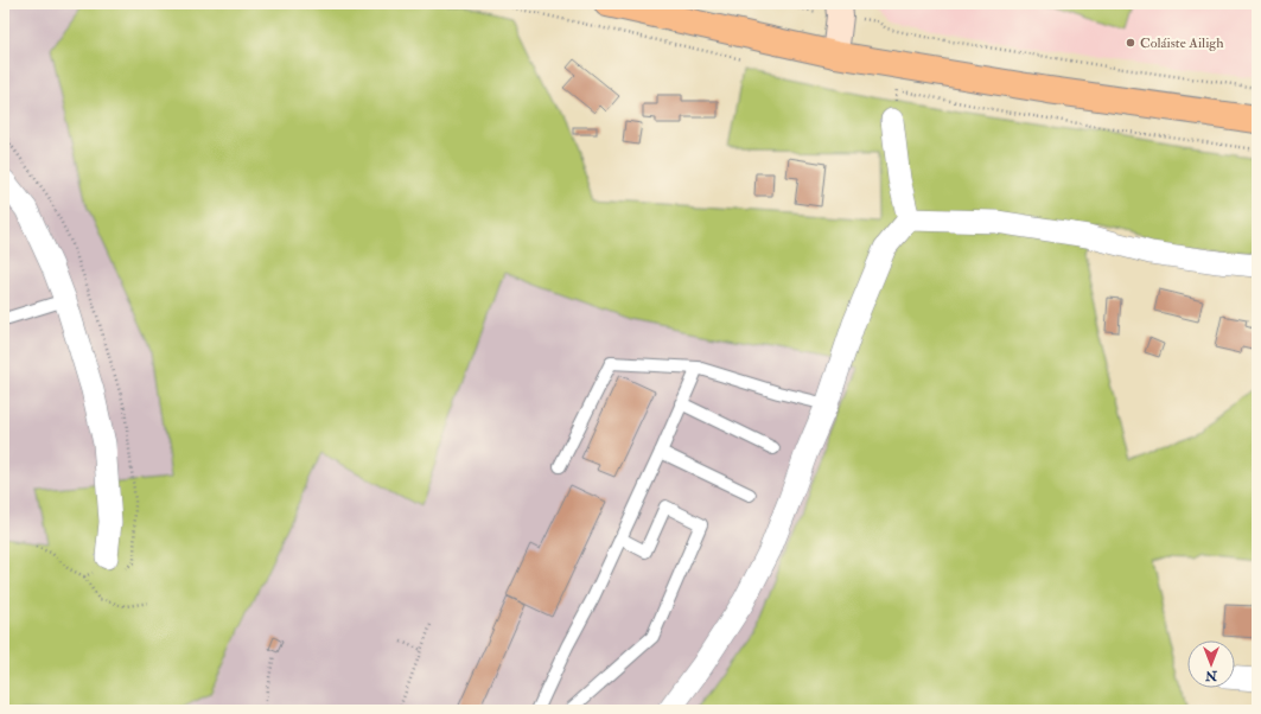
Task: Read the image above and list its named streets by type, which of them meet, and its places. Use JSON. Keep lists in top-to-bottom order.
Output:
{
  "places": ["Coláiste Ailigh"],
  "north": "bottom"
}
